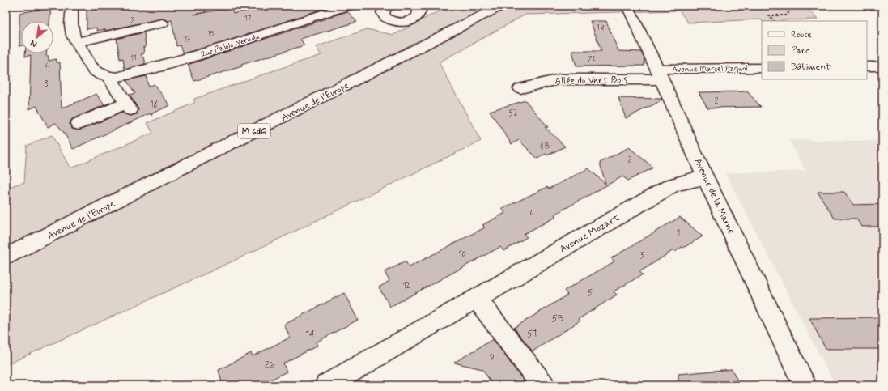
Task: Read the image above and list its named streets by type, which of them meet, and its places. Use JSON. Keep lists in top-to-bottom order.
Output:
{
  "streets": {
    "street": [
      "Rue Pablo Neruda",
      "Avenue Marcel Pagnol",
      "Allée du Vert Bois",
      "Avenue de l'Europe",
      "M 6dG",
      "Avenue de la Marne",
      "Avenue Mozart"
    ]
  },
  "crossings": [
    ["Avenue Marcel Pagnol", "Allée du Vert Bois"],
    ["Avenue Marcel Pagnol", "Avenue de la Marne"],
    ["Allée du Vert Bois", "Avenue de la Marne"],
    ["Avenue de la Marne", "Avenue Mozart"]
  ],
  "house_numbers": [
    "17",
    "3",
    "44",
    "15",
    "13",
    "11",
    "72",
    "6",
    "8",
    "2",
    "18",
    "52",
    "4B",
    "2",
    "6",
    "1",
    "10",
    "3",
    "12",
    "5",
    "5B",
    "14",
    "5T",
    "9",
    "26"
  ],
  "legend": ["Route", "Parc", "Bâtiment"],
  "north": "bottom left"
}
